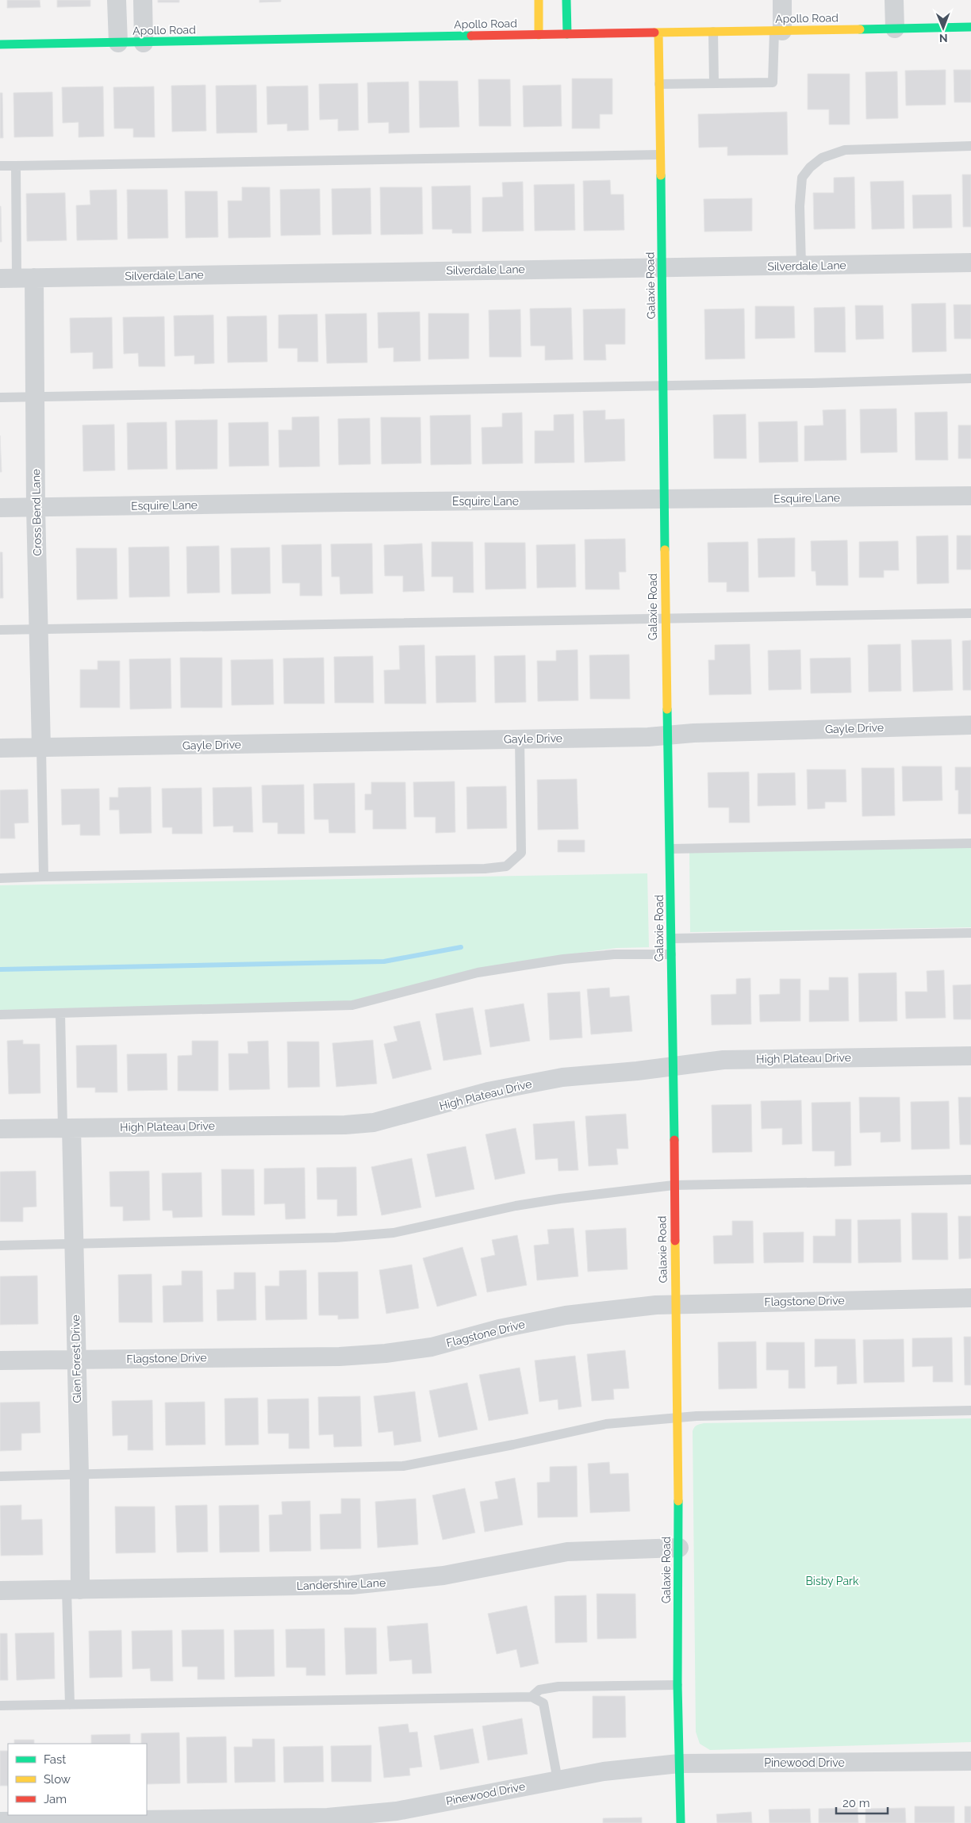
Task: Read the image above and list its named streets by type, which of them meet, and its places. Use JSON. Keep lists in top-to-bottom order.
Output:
{
  "streets": {
    "street": [
      "Apollo Road",
      "Silverdale Lane",
      "Galaxie Road",
      "Esquire Lane",
      "Cross Bend Lane",
      "Gayle Drive",
      "High Plateau Drive",
      "Flagstone Drive",
      "Glen Forest Drive",
      "Landershire Lane",
      "Pinewood Drive"
    ]
  },
  "crossings": [
    ["Apollo Road", "Galaxie Road"],
    ["Silverdale Lane", "Galaxie Road"],
    ["Silverdale Lane", "Cross Bend Lane"],
    ["Galaxie Road", "Esquire Lane"],
    ["Galaxie Road", "Gayle Drive"],
    ["Galaxie Road", "High Plateau Drive"],
    ["Galaxie Road", "Flagstone Drive"],
    ["Galaxie Road", "Landershire Lane"],
    ["Galaxie Road", "Pinewood Drive"],
    ["Esquire Lane", "Cross Bend Lane"],
    ["Cross Bend Lane", "Gayle Drive"],
    ["High Plateau Drive", "Glen Forest Drive"],
    ["Flagstone Drive", "Glen Forest Drive"],
    ["Glen Forest Drive", "Landershire Lane"]
  ],
  "parks": ["Bisby Park"],
  "legend": ["Fast", "Slow", "Jam"],
  "scale_bar": "20 m",
  "north": "bottom"
}
